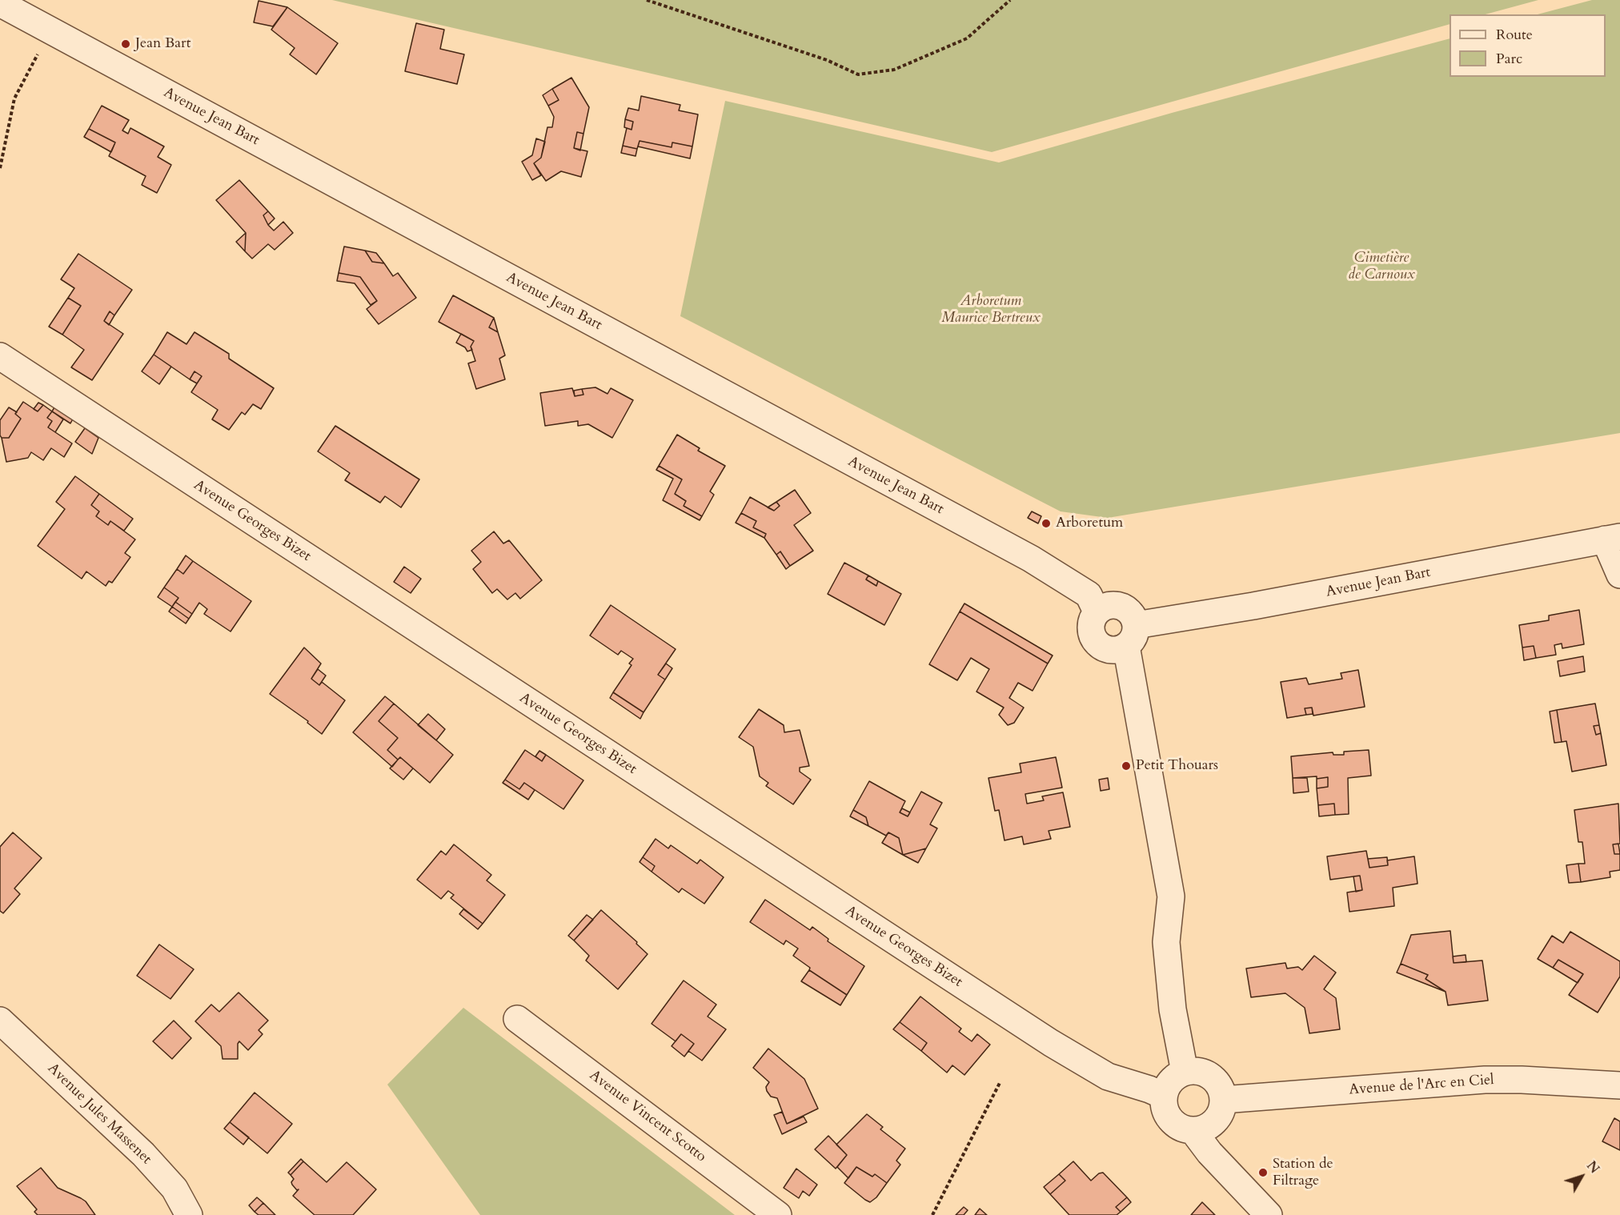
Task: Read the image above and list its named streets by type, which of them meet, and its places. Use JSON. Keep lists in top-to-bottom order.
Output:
{
  "streets": {
    "street": [
      "Avenue Jean Bart",
      "Avenue Georges Bizet",
      "Avenue de l'Arc en Ciel",
      "Avenue Jules Massenet",
      "Avenue Vincent Scotto"
    ]
  },
  "crossings": [
    ["Avenue Georges Bizet", "Avenue de l'Arc en Ciel"]
  ],
  "parks": ["Cimetière de Carnoux", "Arboretum Maurice Bertreux"],
  "places": [
    "Jean Bart",
    "Arboretum",
    "Petit Thouars",
    "Station de Filtrage"
  ],
  "legend": ["Route", "Parc"],
  "north": "top right"
}
